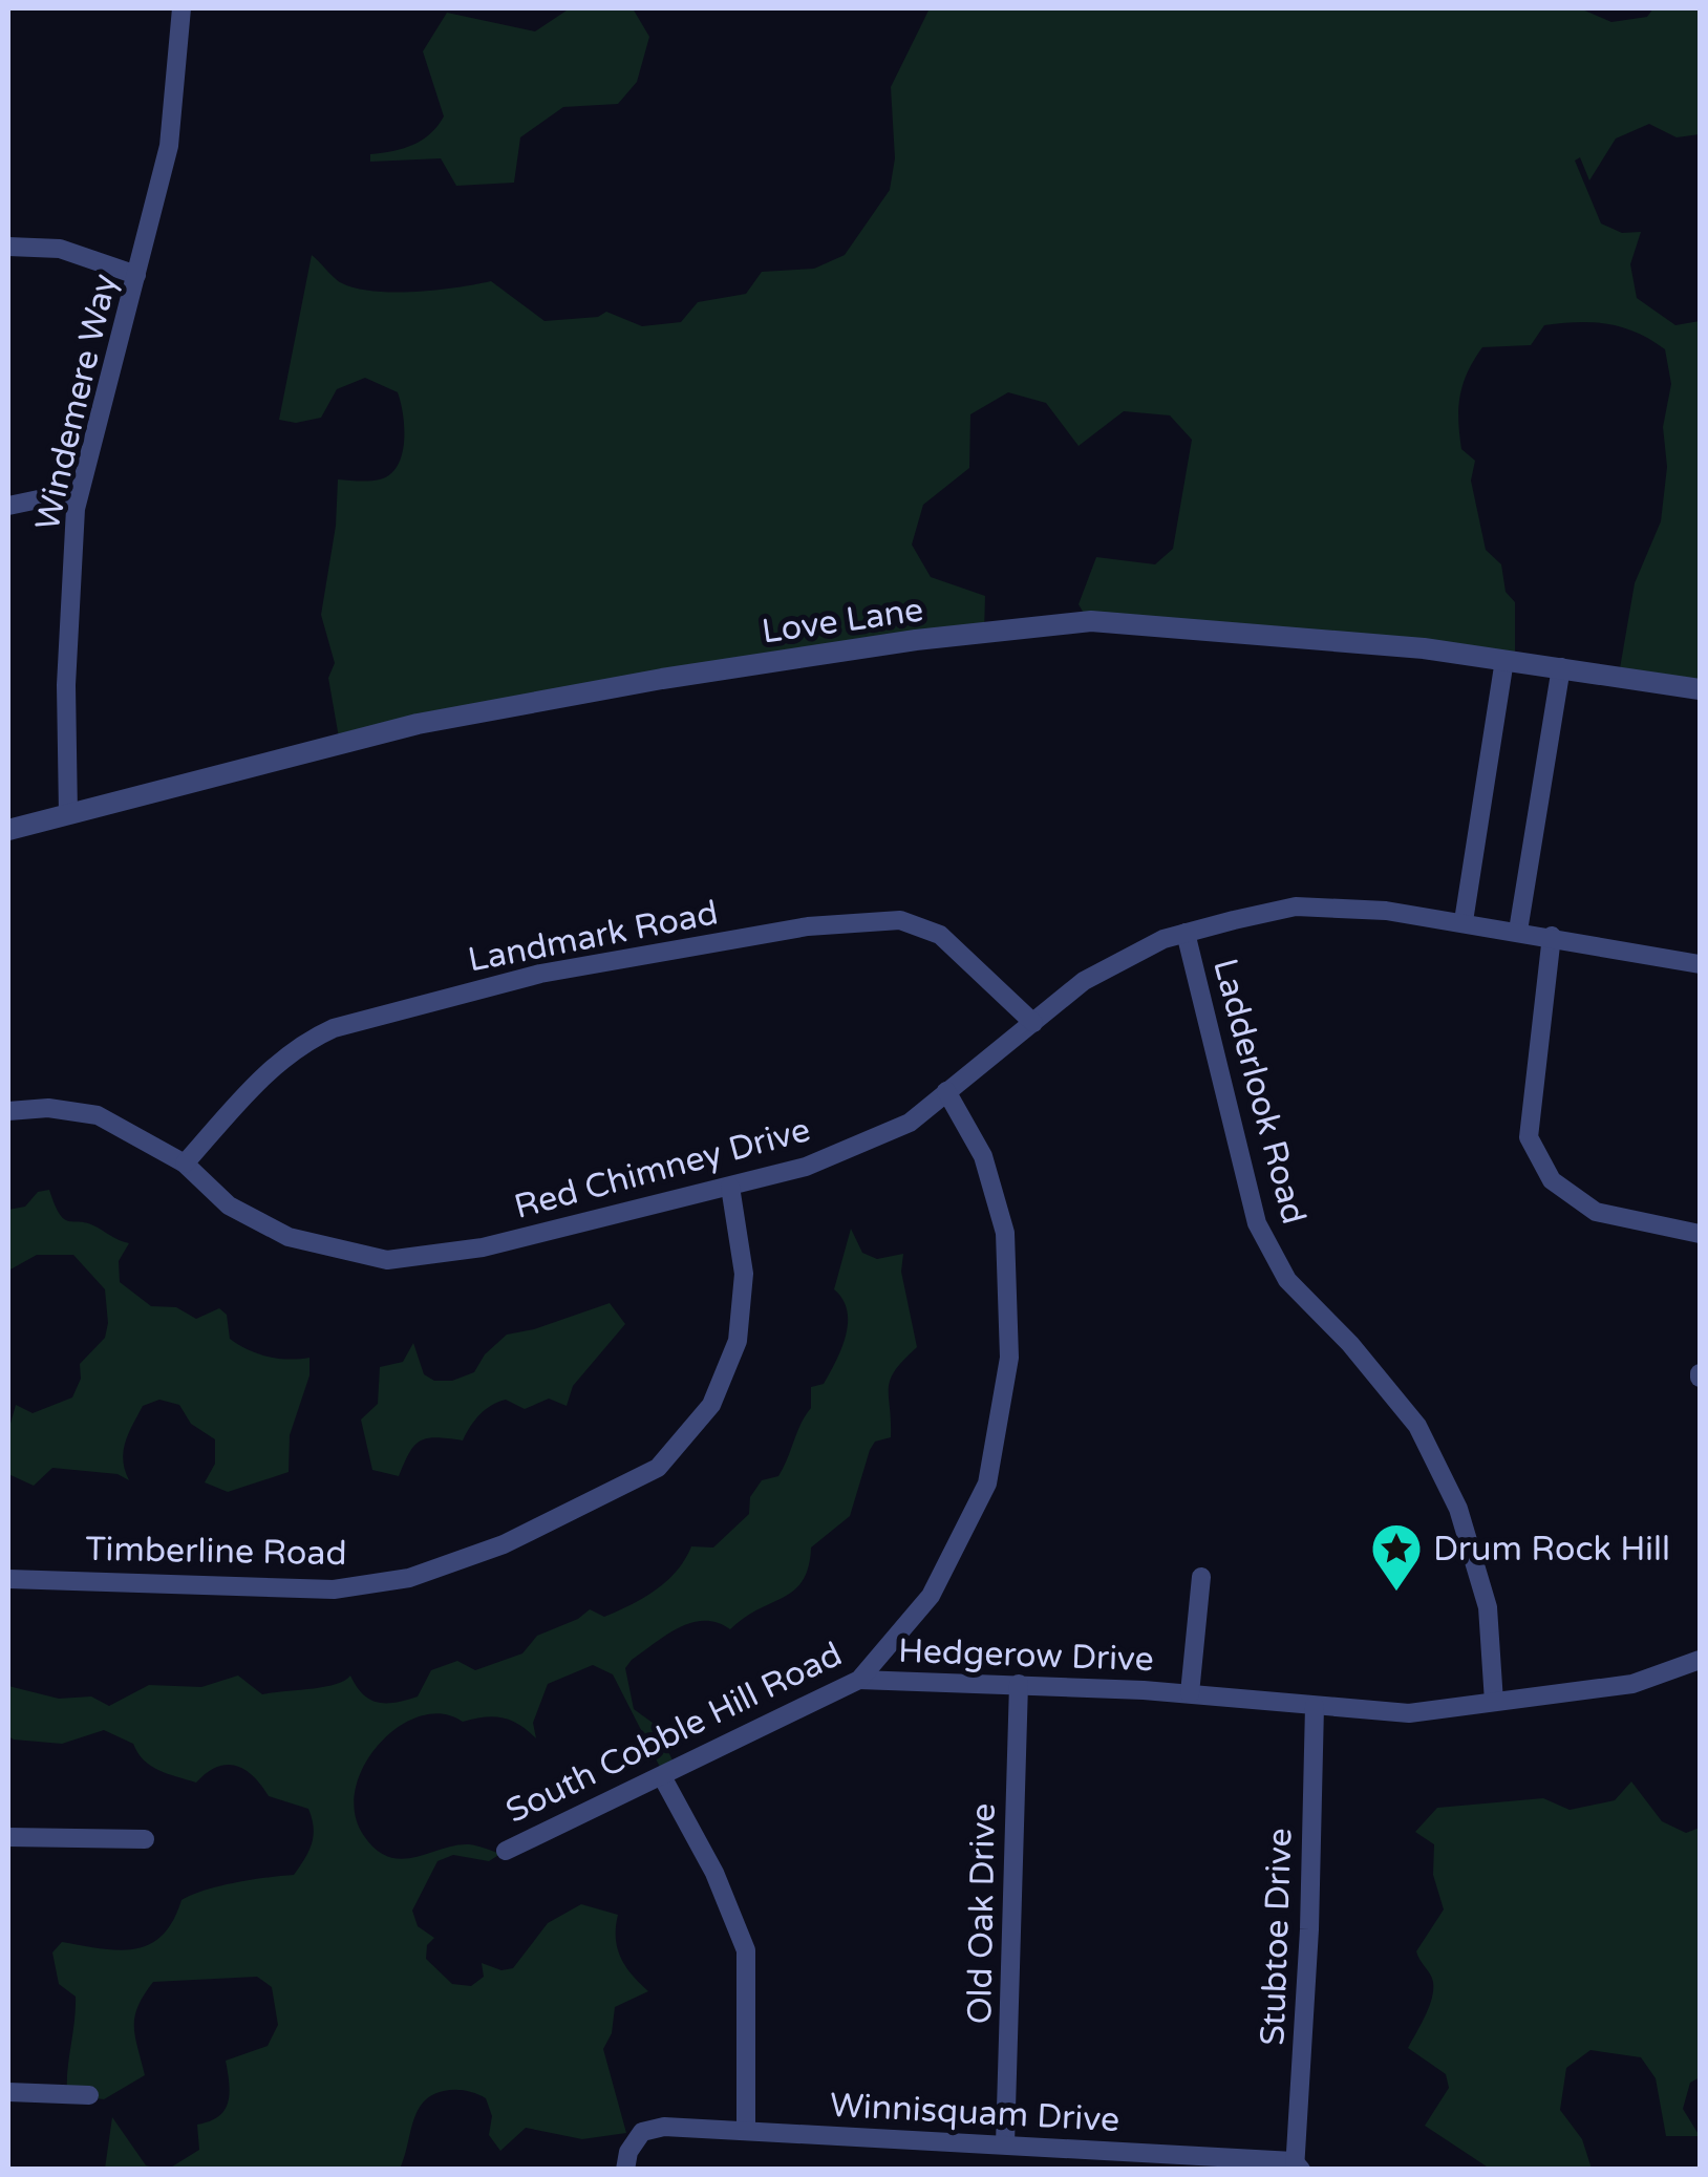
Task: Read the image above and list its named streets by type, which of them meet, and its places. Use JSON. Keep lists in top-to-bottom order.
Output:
{
  "streets": {
    "street": [
      "Windemere Way",
      "Love Lane",
      "Landmark Road",
      "Ladderlook Road",
      "Red Chimney Drive",
      "Timberline Road",
      "Hedgerow Drive",
      "South Cobble Hill Road",
      "Old Oak Drive",
      "Stubtoe Drive",
      "Winnisquam Drive"
    ]
  },
  "crossings": [
    ["Windemere Way", "Love Lane"],
    ["Landmark Road", "Red Chimney Drive"],
    ["Ladderlook Road", "Red Chimney Drive"],
    ["Ladderlook Road", "Hedgerow Drive"],
    ["Red Chimney Drive", "Timberline Road"],
    ["Red Chimney Drive", "South Cobble Hill Road"],
    ["Hedgerow Drive", "South Cobble Hill Road"],
    ["Hedgerow Drive", "Old Oak Drive"],
    ["Hedgerow Drive", "Stubtoe Drive"],
    ["Old Oak Drive", "Winnisquam Drive"],
    ["Stubtoe Drive", "Winnisquam Drive"]
  ],
  "places": {
    "place": ["Drum Rock Hill"]
  }
}
